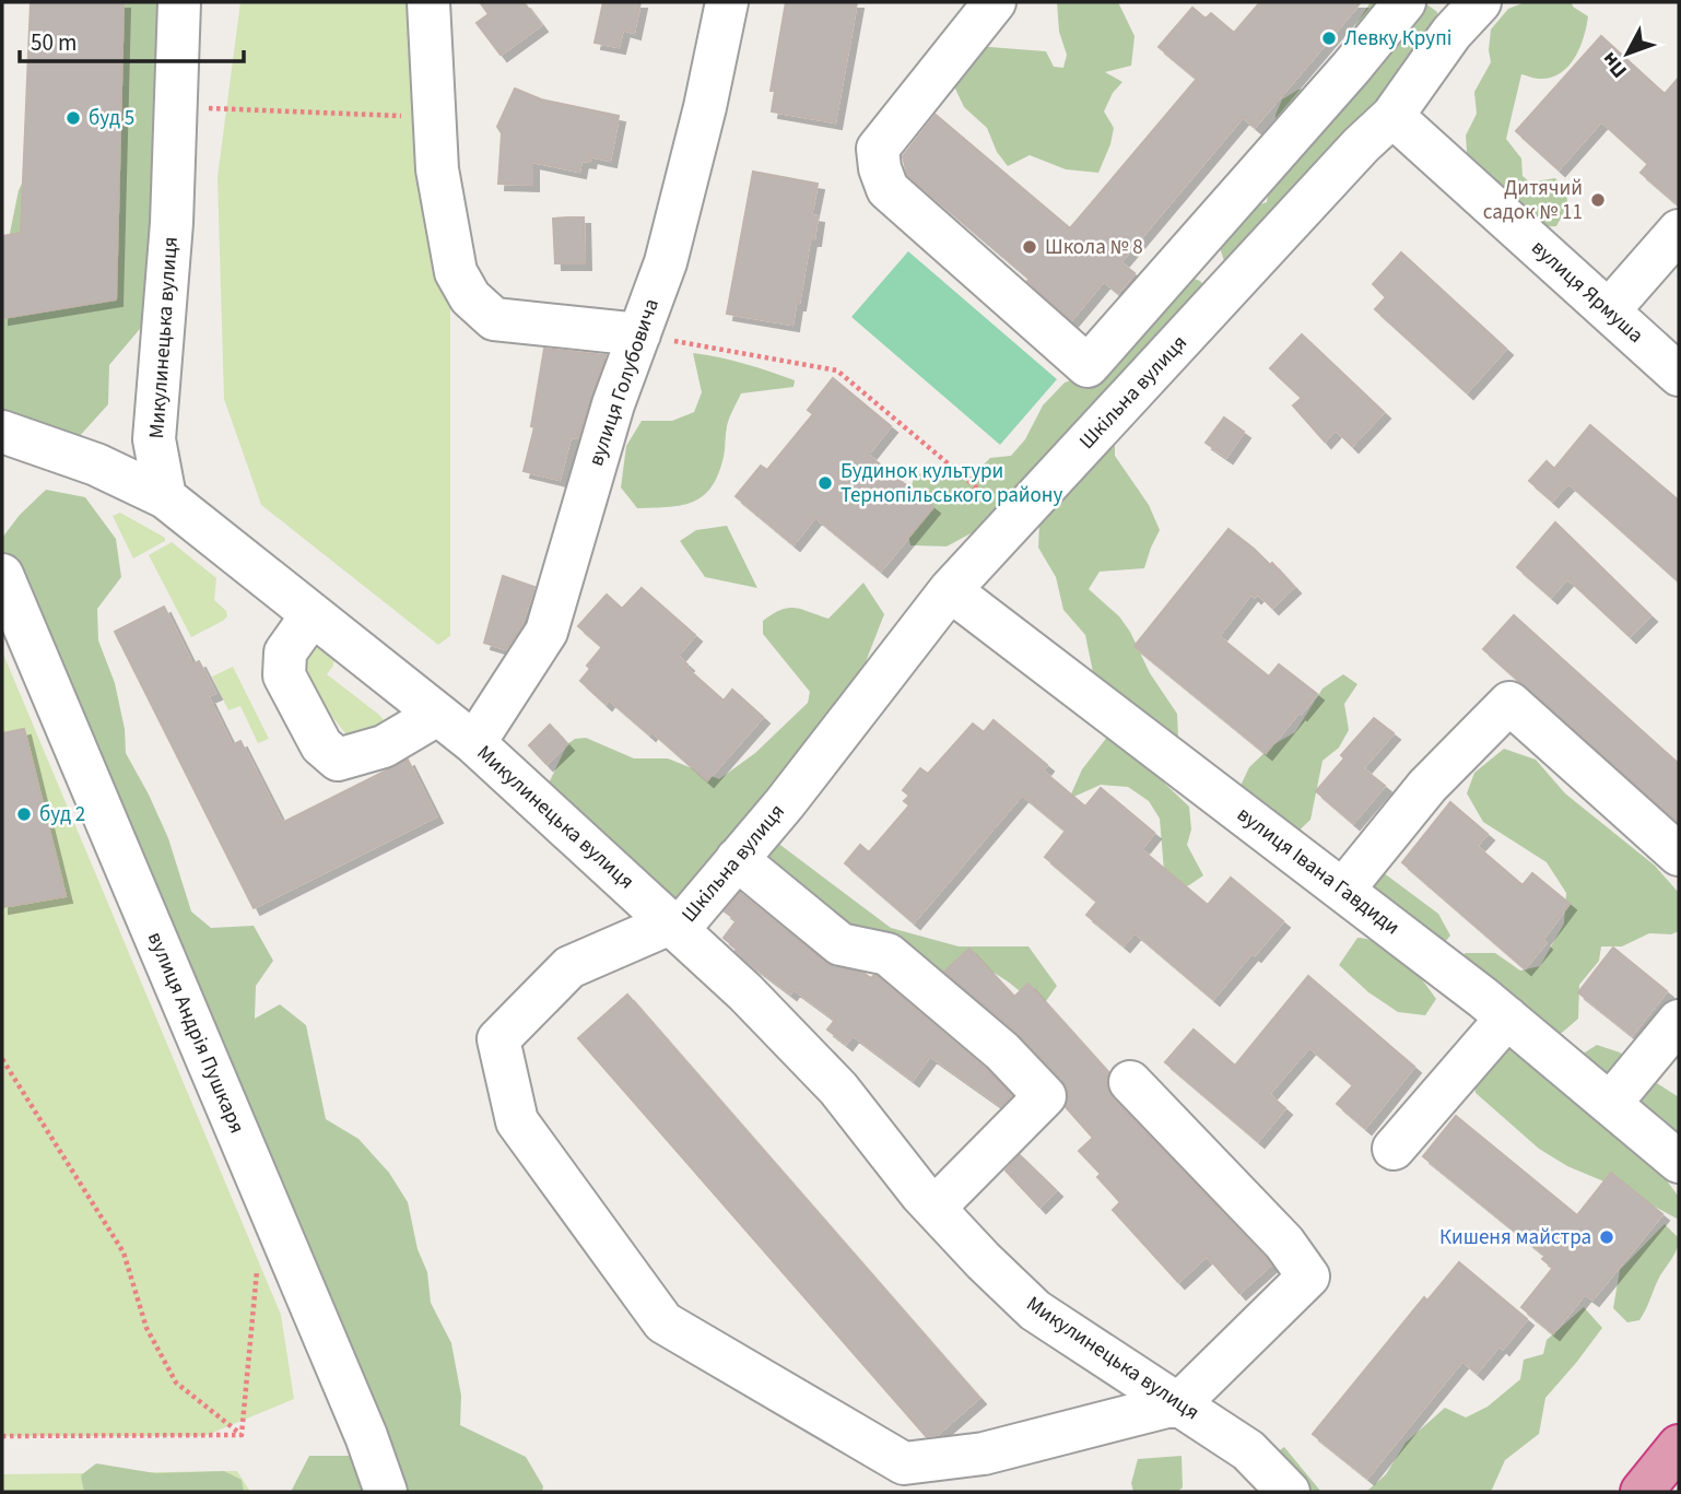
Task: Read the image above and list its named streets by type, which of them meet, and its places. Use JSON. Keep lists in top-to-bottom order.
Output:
{
  "streets": {
    "street": [
      "вулиця Ярмуша",
      "Микулинецька вулиця",
      "вулиця Голубовича",
      "Шкільна вулиця",
      "вулиця Івана Гавдиди",
      "вулиця Андрія Пушкаря"
    ]
  },
  "crossings": [
    ["вулиця Ярмуша", "Шкільна вулиця"],
    ["Микулинецька вулиця", "вулиця Голубовича"],
    ["Микулинецька вулиця", "Шкільна вулиця"],
    ["Шкільна вулиця", "вулиця Івана Гавдиди"]
  ],
  "places": [
    "Левку Крупі",
    "буд 5",
    "Дитячий садок № 11",
    "Школа № 8",
    "Будинок культури Тернопільського району",
    "буд 2",
    "Кишеня майстра"
  ],
  "scale_bar": "50 m",
  "north": "bottom left"
}
